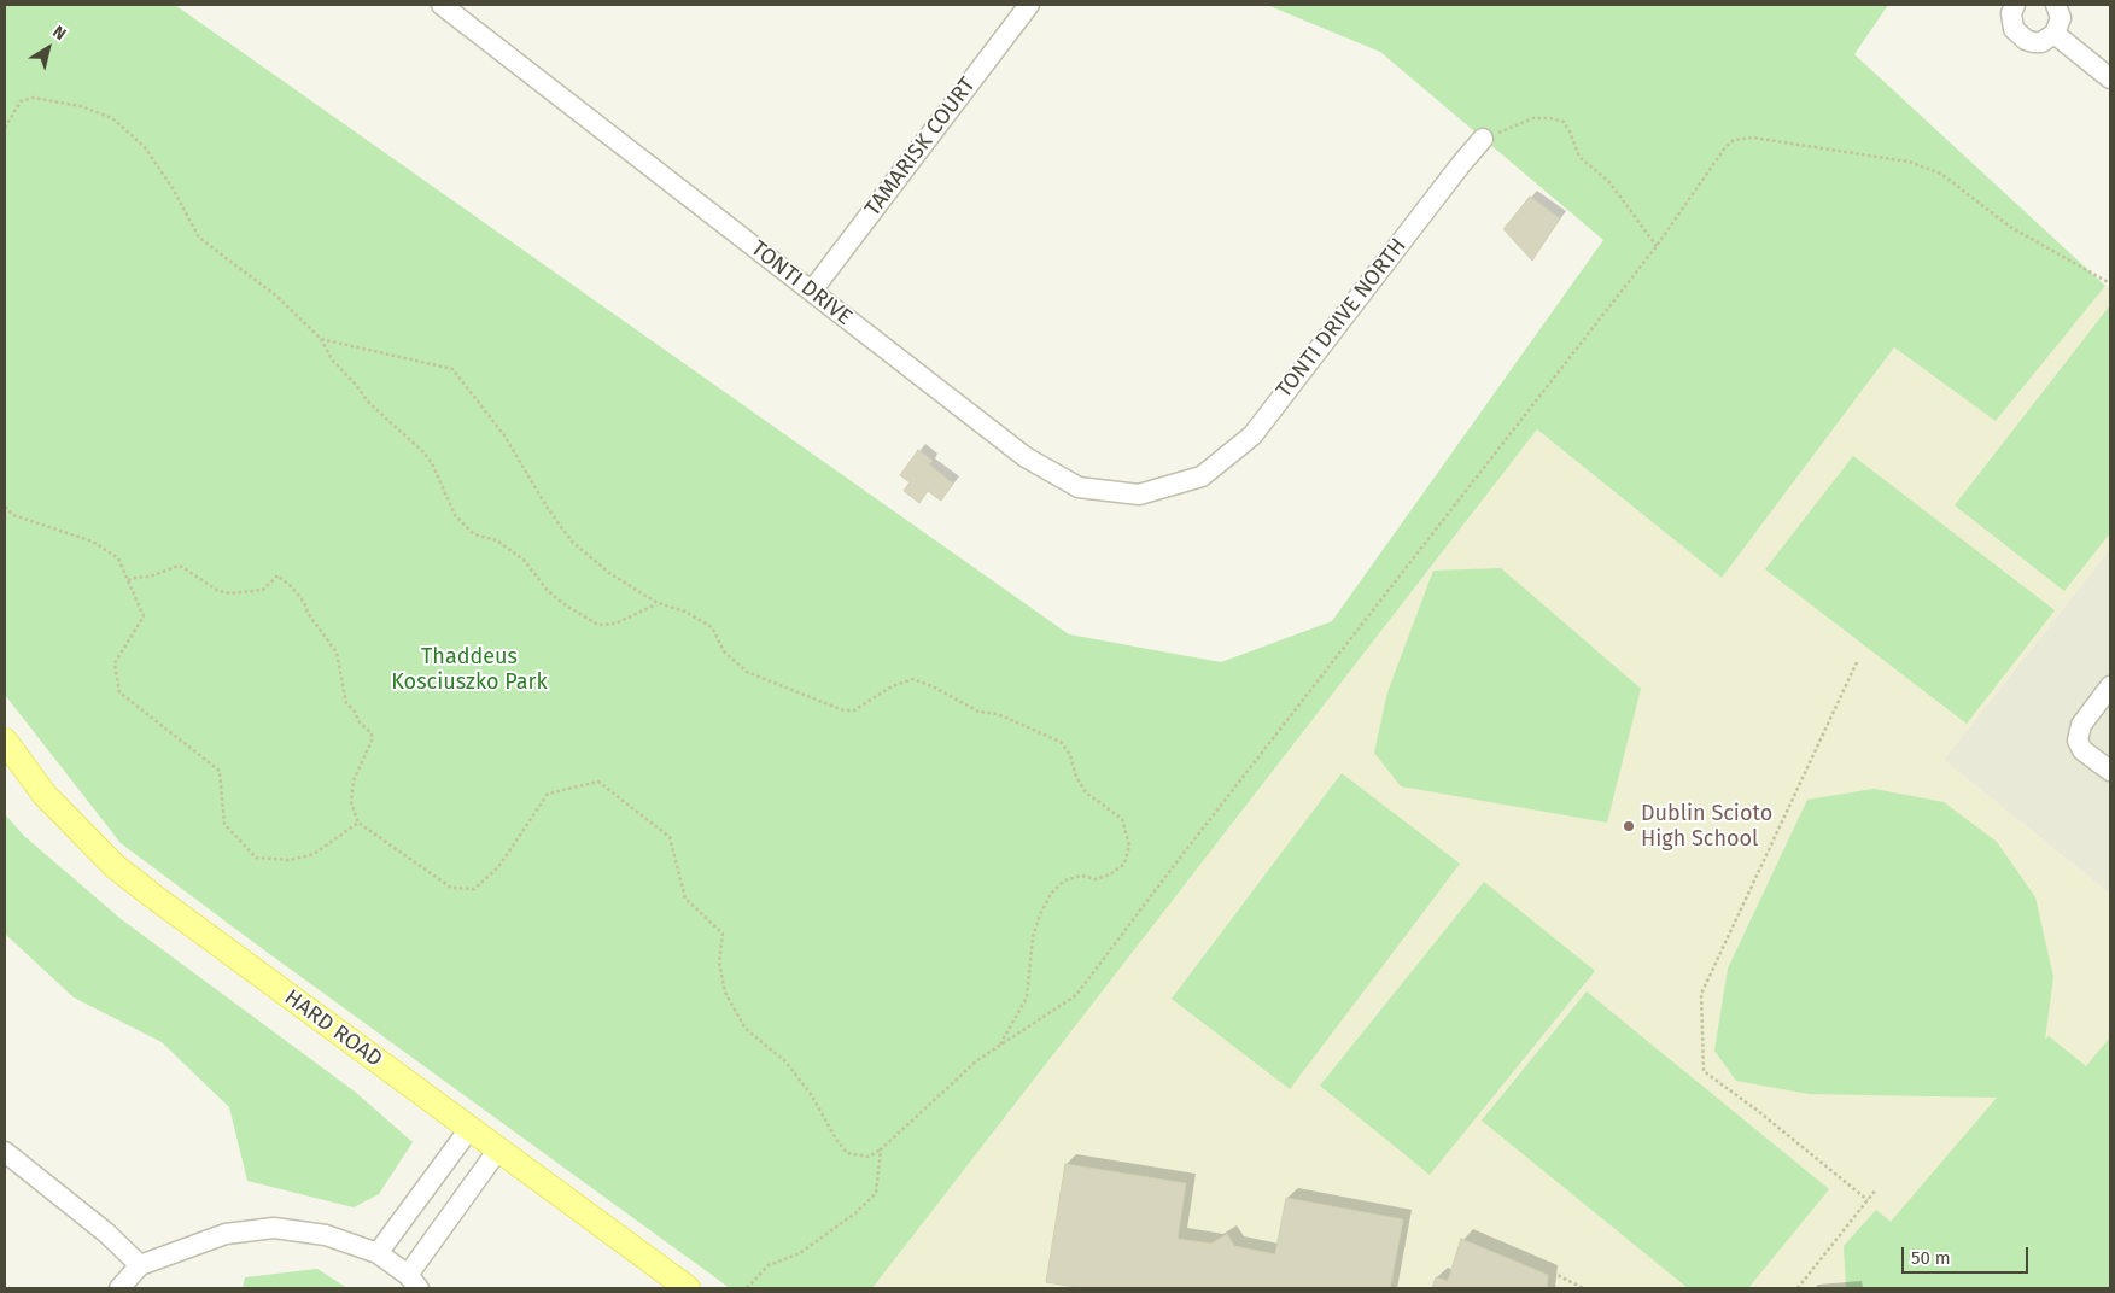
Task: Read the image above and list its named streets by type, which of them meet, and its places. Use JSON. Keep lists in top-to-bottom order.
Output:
{
  "streets": {
    "main road": ["HARD ROAD"],
    "street": ["TAMARISK COURT", "TONTI DRIVE", "TONTI DRIVE NORTH"]
  },
  "crossings": [
    ["TAMARISK COURT", "TONTI DRIVE"],
    ["TONTI DRIVE", "TONTI DRIVE NORTH"]
  ],
  "parks": ["Thaddeus Kosciuszko Park"],
  "places": ["Dublin Scioto High School"],
  "scale_bar": "50 m",
  "north": "top right"
}
